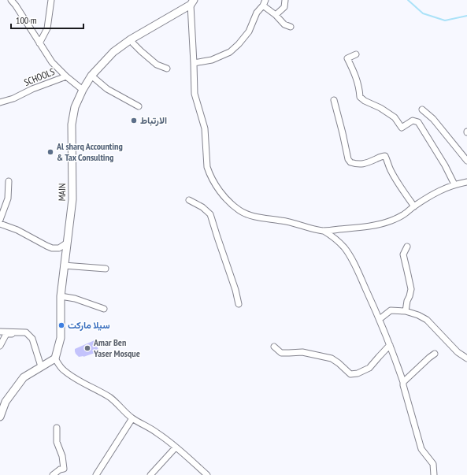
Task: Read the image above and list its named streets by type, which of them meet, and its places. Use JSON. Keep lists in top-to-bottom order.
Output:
{
  "streets": {
    "main road": ["MAIN"],
    "street": ["SCHOOLS"]
  },
  "crossings": [
    ["SCHOOLS", "MAIN"]
  ],
  "places": [
    "الارتباط",
    "Al sharq Accounting & Tax Consulting",
    "سيلا ماركت",
    "Amar Ben Yaser Mosque"
  ],
  "scale_bar": "100 m"
}
